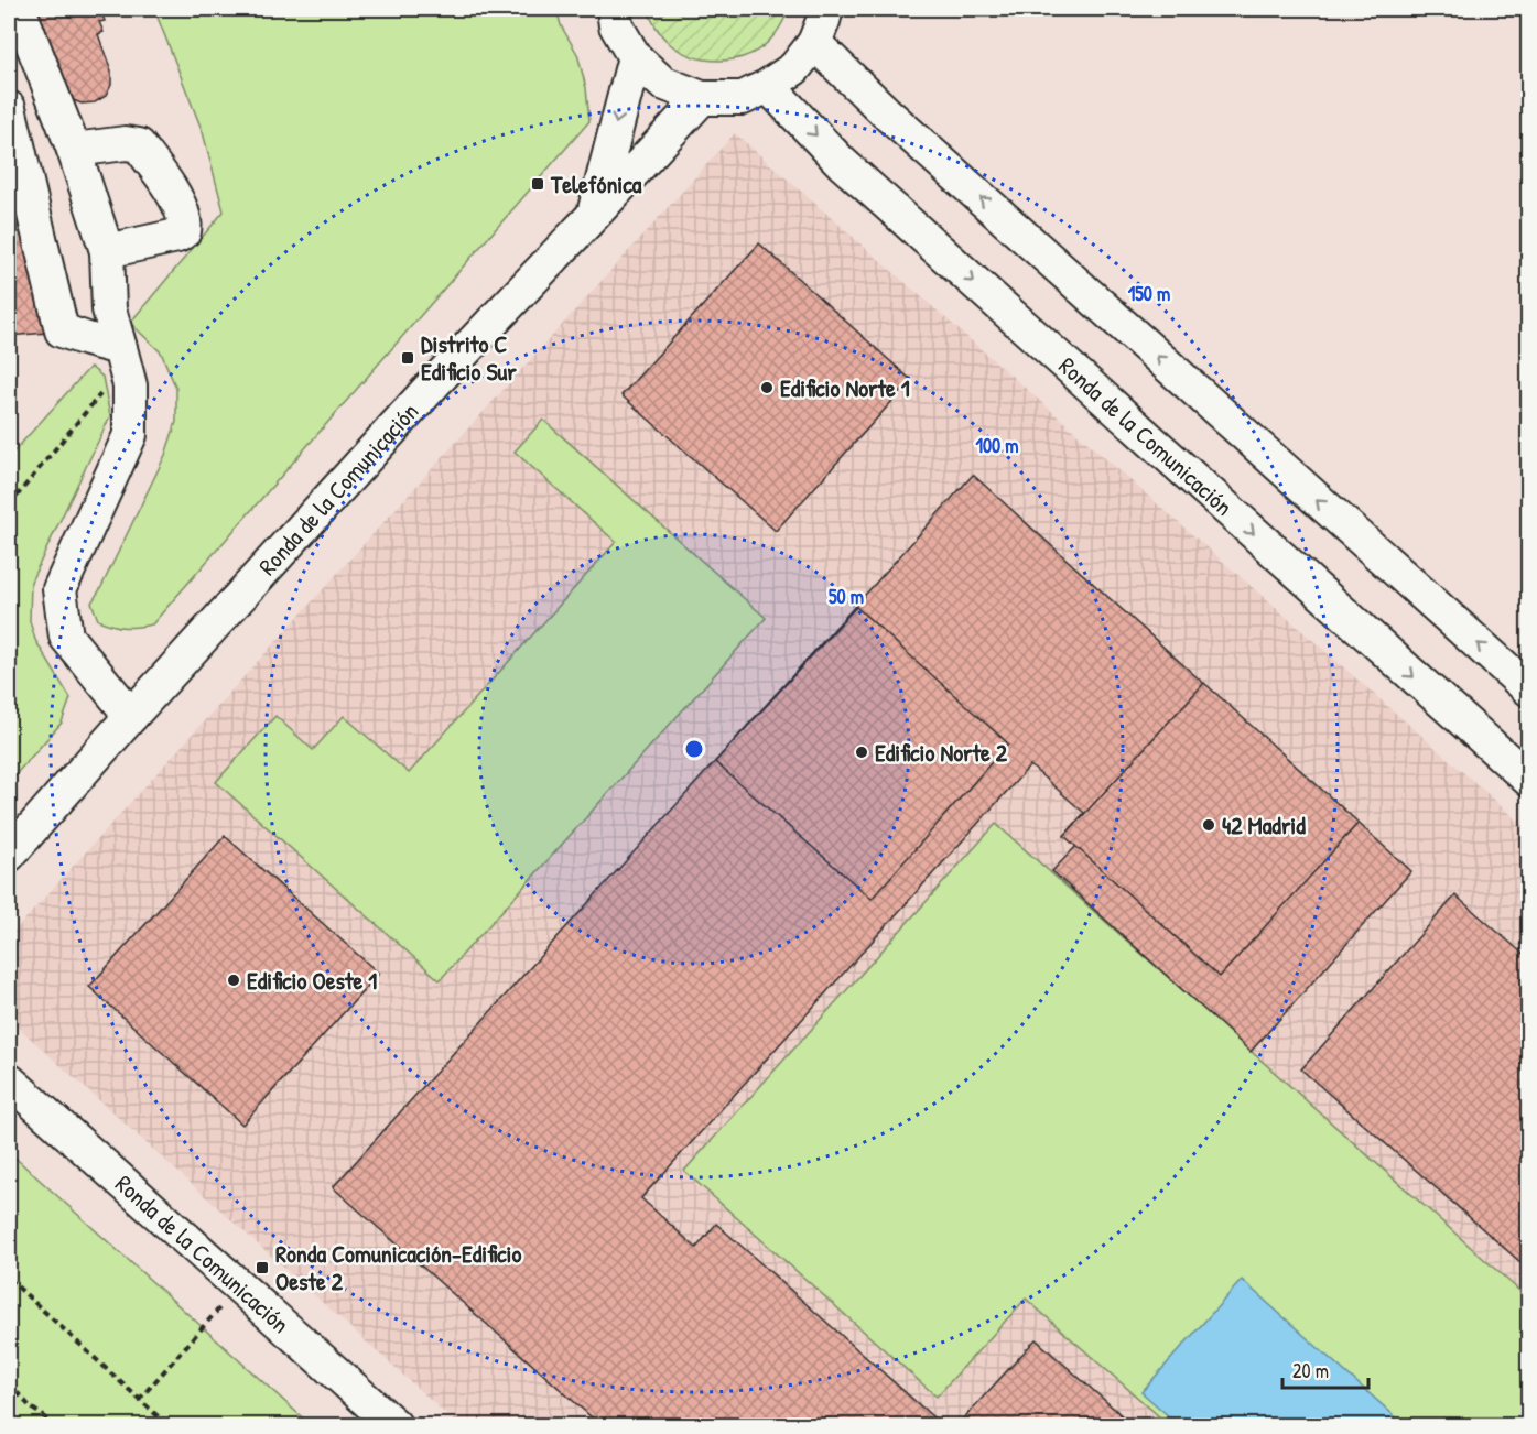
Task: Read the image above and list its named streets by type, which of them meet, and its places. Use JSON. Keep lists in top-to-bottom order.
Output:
{
  "streets": {
    "street": ["Ronda de la Comunicación"]
  },
  "places": {
    "transit": ["Telefónica", "Distrito C Edificio Sur", "Ronda Comunicación-Edificio Oeste 2"],
    "other": [
      "Edificio Norte 1",
      "Edificio Norte 2",
      "42 Madrid",
      "Edificio Oeste 1"
    ]
  },
  "scale_bar": "20 m",
  "rings": ["150 m", "100 m", "50 m"]
}
